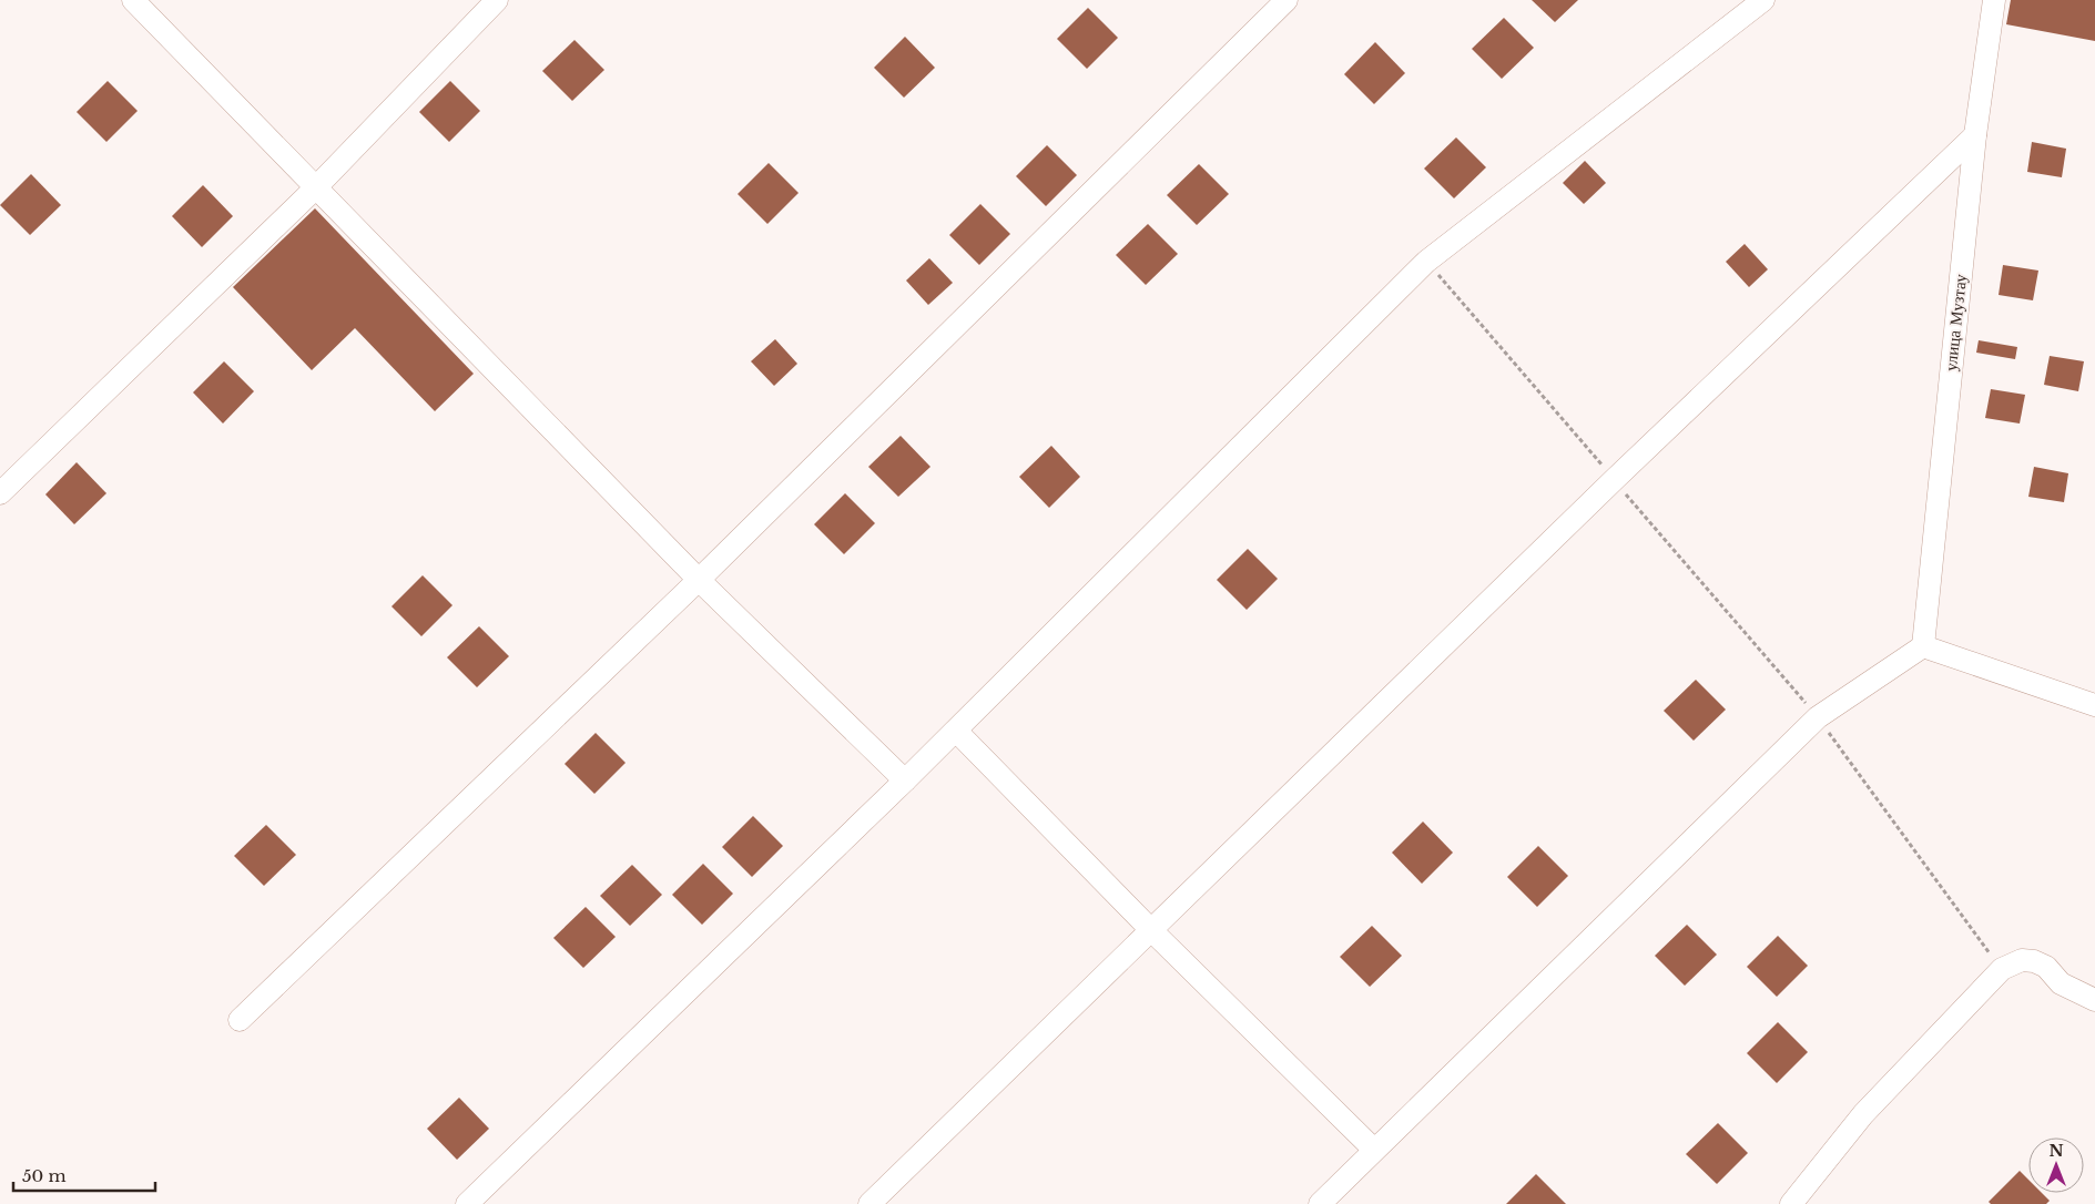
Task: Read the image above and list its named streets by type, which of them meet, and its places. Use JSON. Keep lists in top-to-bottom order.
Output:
{
  "streets": {
    "street": ["улица Музтау"]
  },
  "scale_bar": "50 m",
  "north": "top"
}
